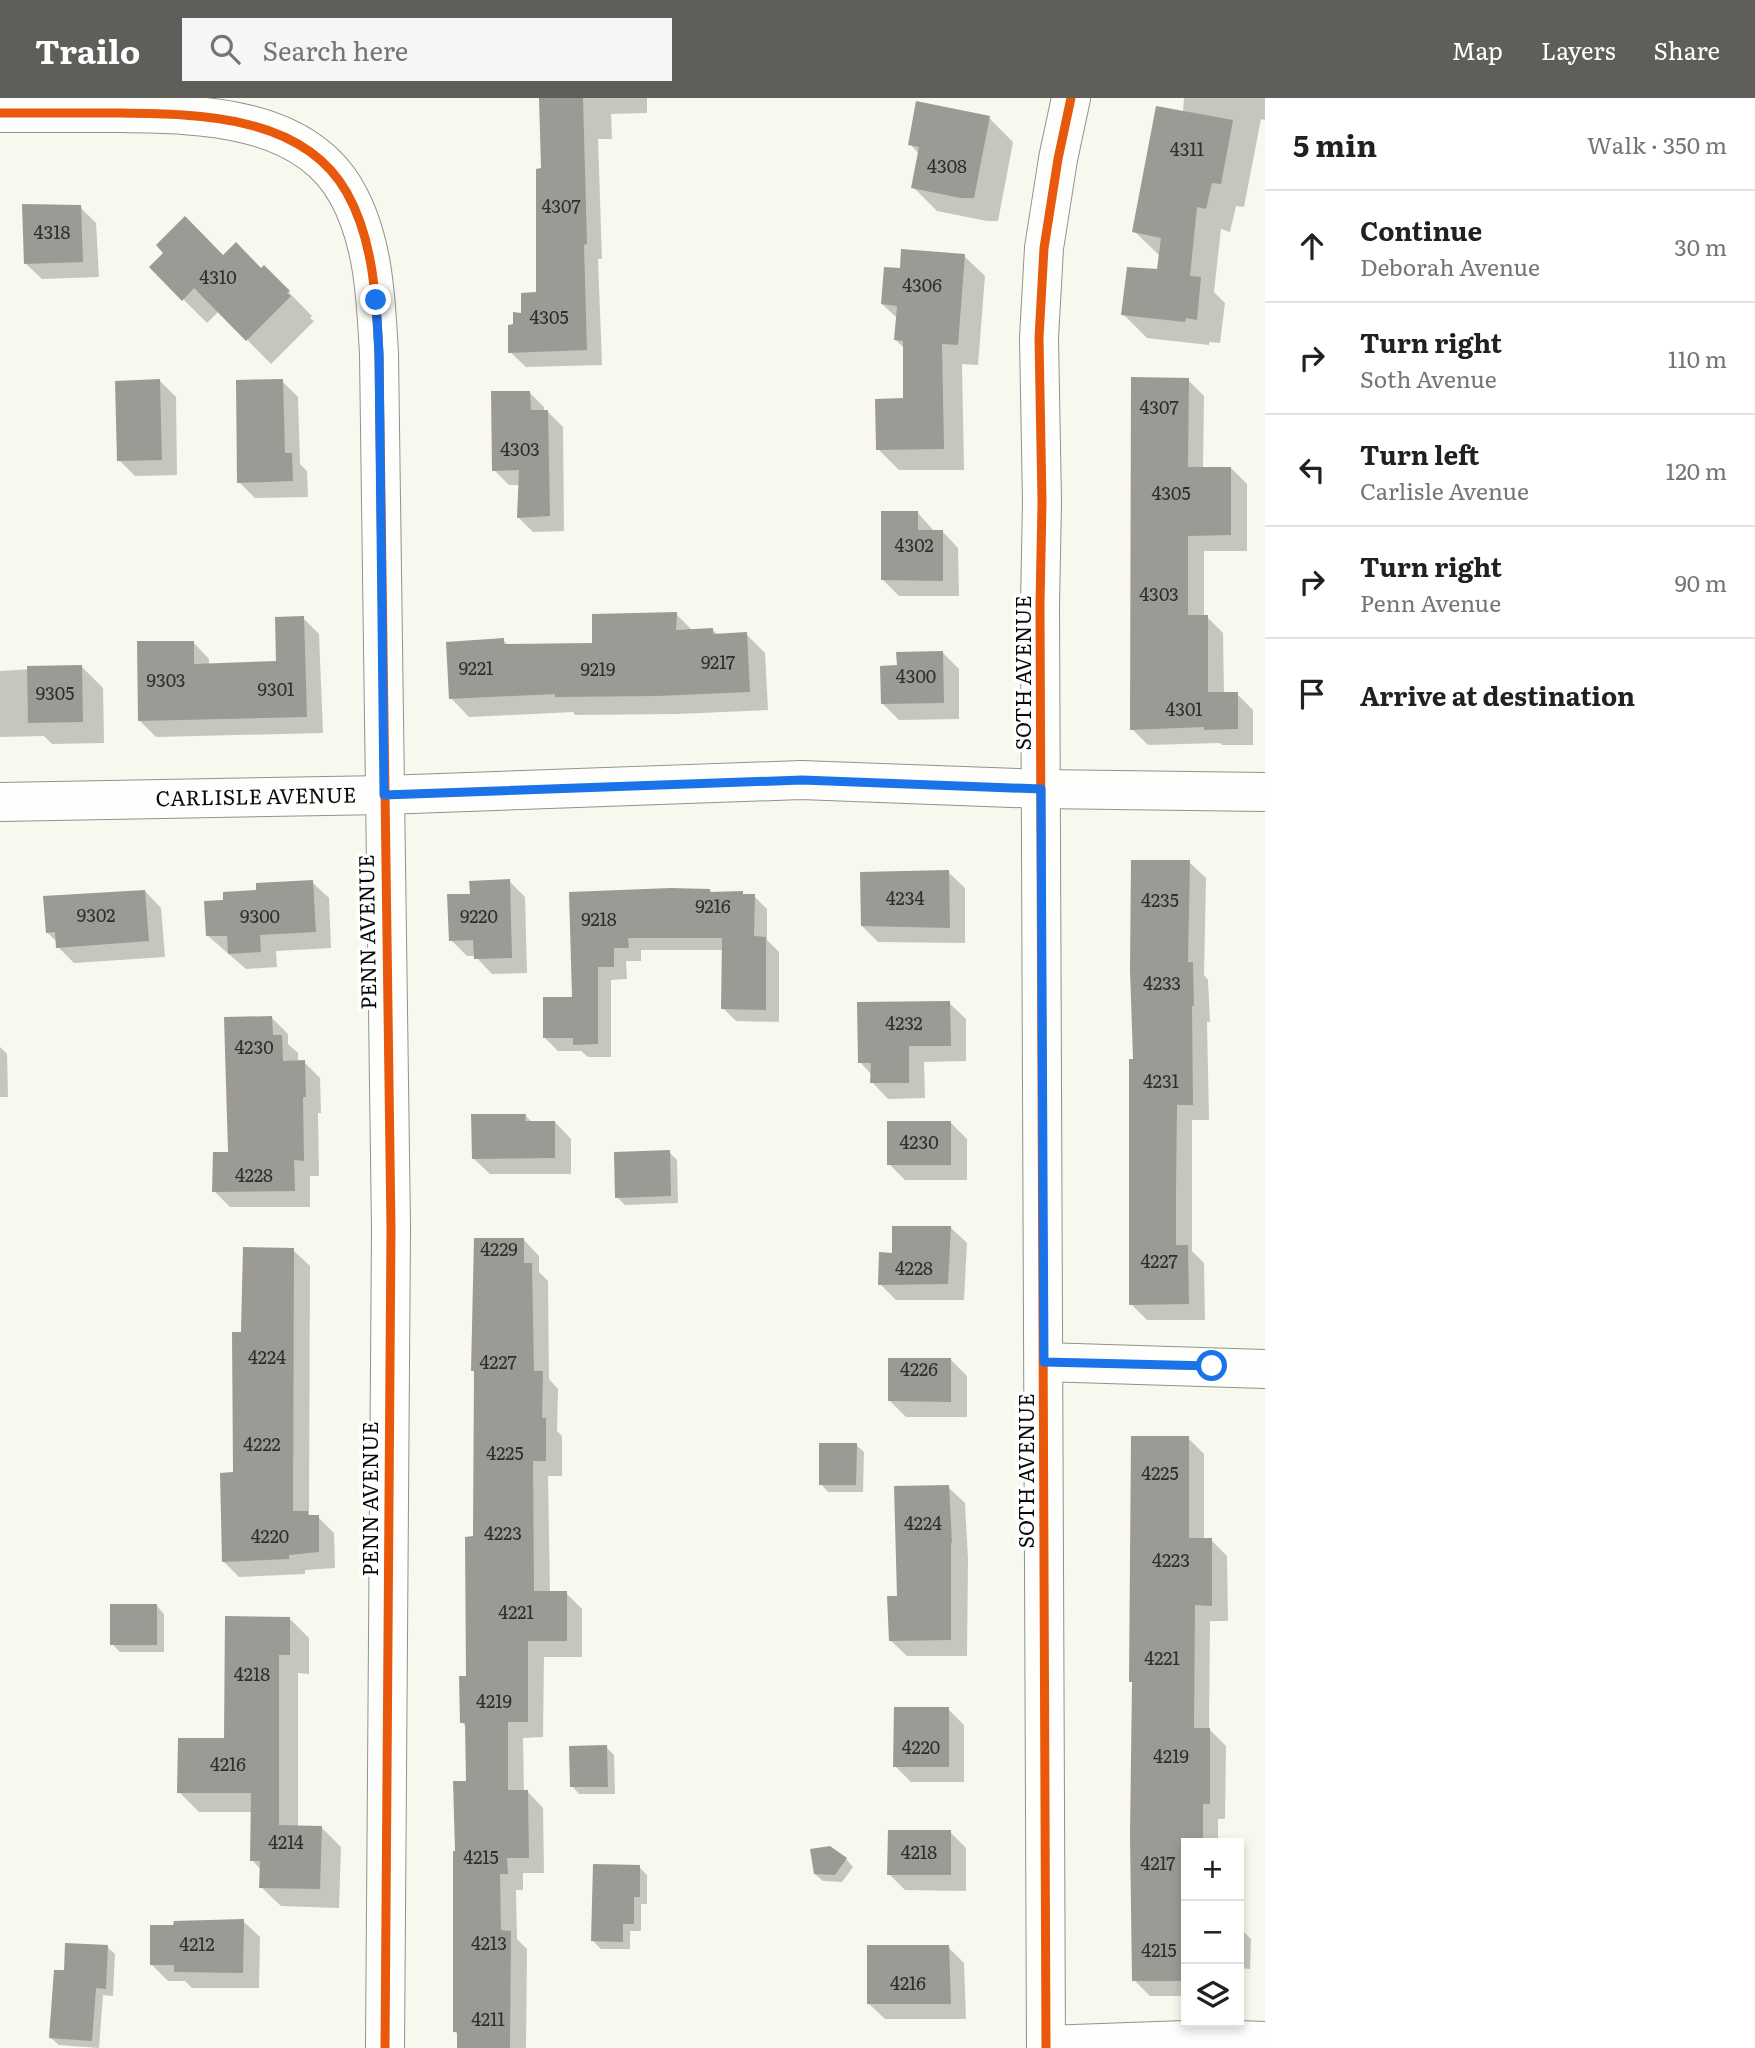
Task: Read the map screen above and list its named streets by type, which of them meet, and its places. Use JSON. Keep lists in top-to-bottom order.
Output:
{
  "streets": {
    "street": ["SOTH AVENUE", "CARLISLE AVENUE", "PENN AVENUE"]
  },
  "crossings": [
    ["SOTH AVENUE", "CARLISLE AVENUE"],
    ["CARLISLE AVENUE", "PENN AVENUE"]
  ],
  "house_numbers": [
    "4311",
    "4308",
    "4307",
    "4318",
    "4310",
    "4306",
    "4305",
    "4307",
    "4303",
    "4305",
    "4302",
    "4303",
    "9217",
    "9221",
    "9219",
    "4300",
    "9303",
    "9301",
    "9305",
    "4301",
    "4234",
    "4235",
    "9216",
    "9302",
    "9300",
    "9220",
    "9218",
    "4233",
    "4232",
    "4230",
    "4231",
    "4230",
    "4228",
    "4229",
    "4227",
    "4228",
    "4224",
    "4227",
    "4226",
    "4222",
    "4225",
    "4225",
    "4224",
    "4223",
    "4220",
    "4223",
    "4221",
    "4221",
    "4218",
    "4219",
    "4220",
    "4219",
    "4216",
    "4214",
    "4218",
    "4215",
    "4217",
    "4213",
    "4212",
    "4215",
    "4216",
    "4211"
  ],
  "page": {
    "header": "Trailo",
    "search": "Search here",
    "nav": ["Map", "Layers", "Share"],
    "heading": ["5 min", "Walk · 350 m"],
    "list": [
      ["Continue", "Deborah Avenue", "30 m"],
      ["Turn right", "Soth Avenue", "110 m"],
      ["Turn left", "Carlisle Avenue", "120 m"],
      ["Turn right", "Penn Avenue", "90 m"],
      "Arrive at destination"
    ],
    "map_buttons": ["+", "−"]
  }
}
